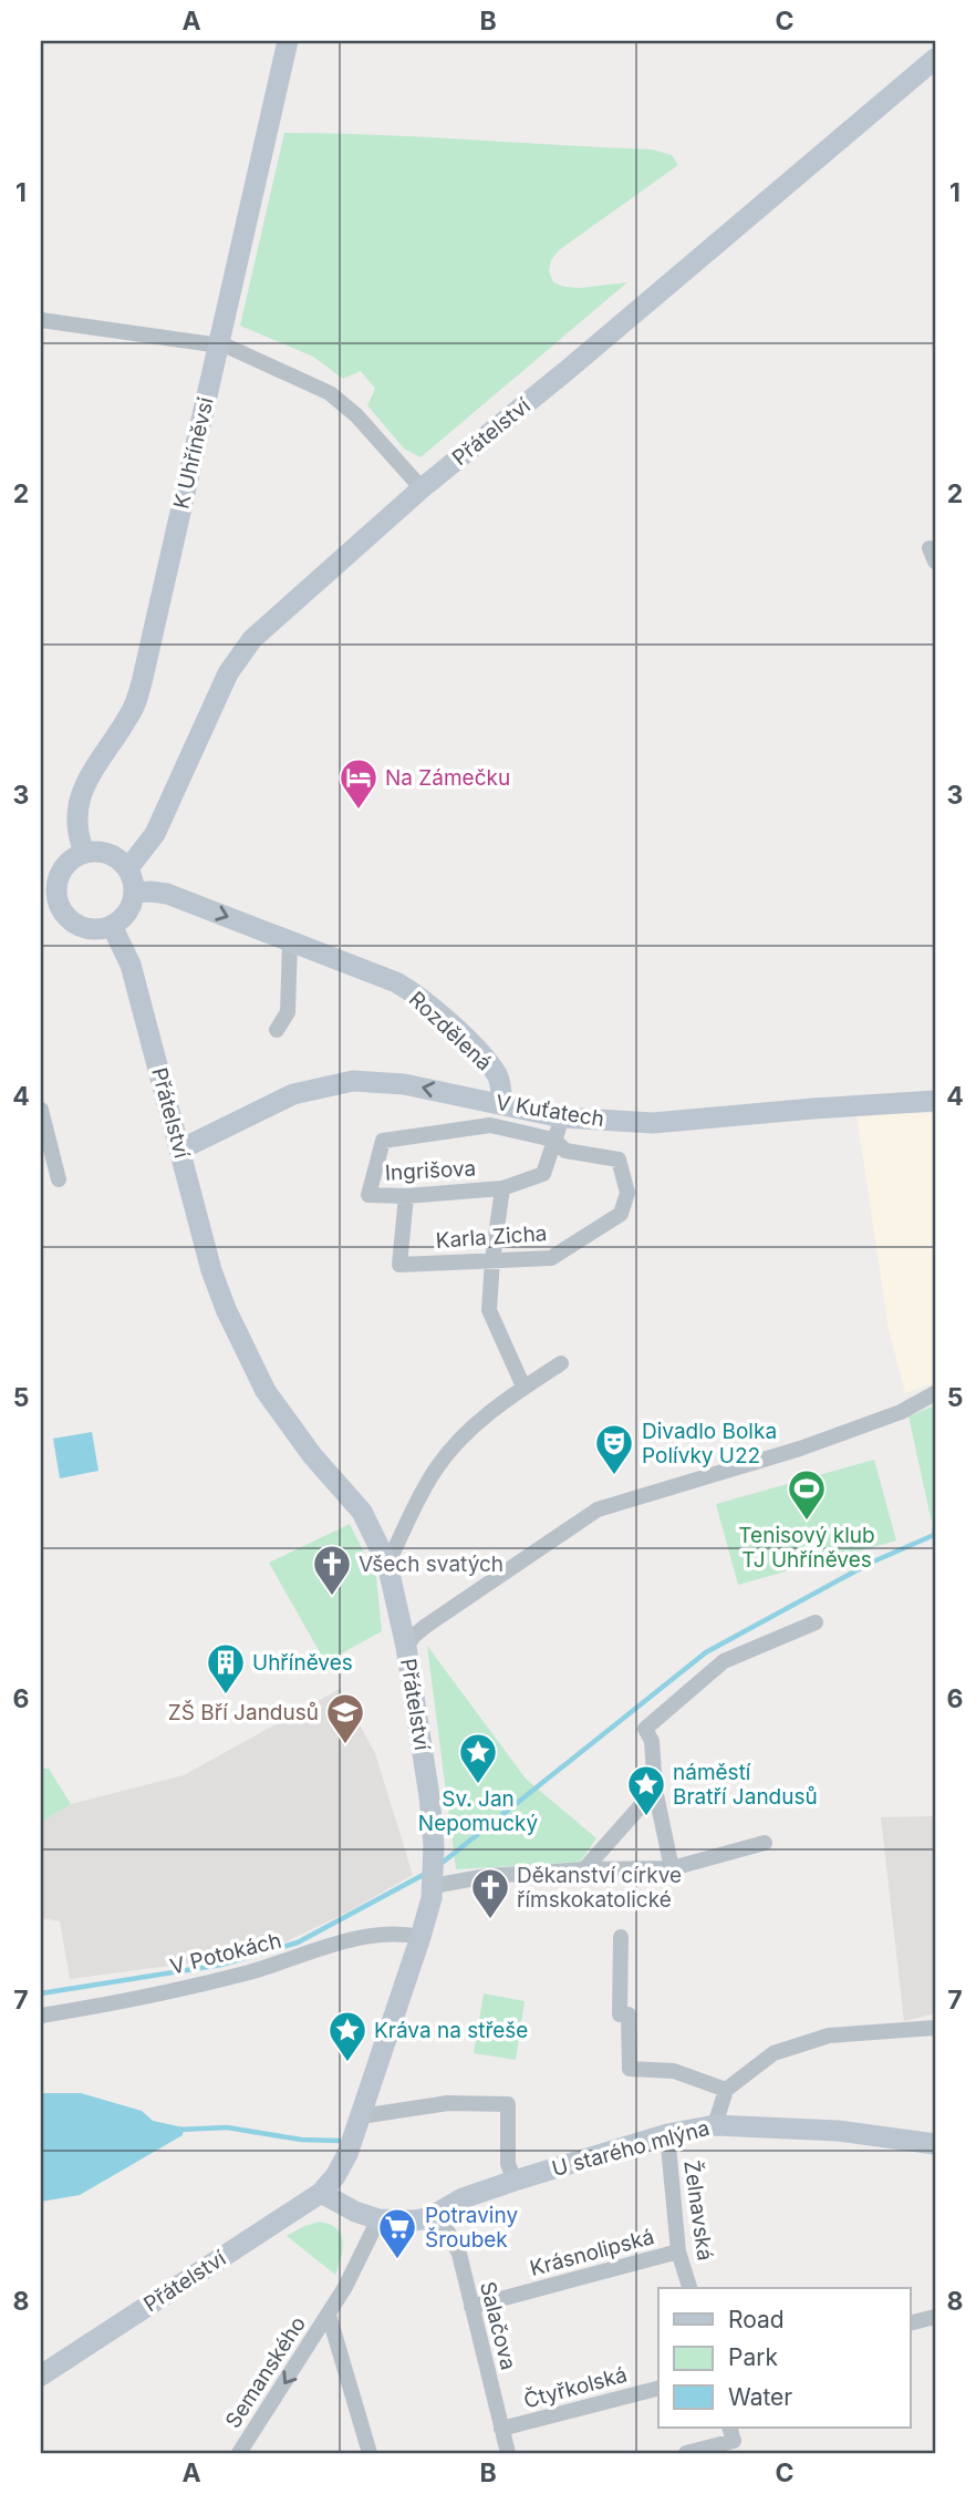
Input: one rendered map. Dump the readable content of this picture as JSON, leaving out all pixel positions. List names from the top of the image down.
{
  "streets": {
    "main road": [
      "Přátelství",
      "K Uhříněvsi",
      "Rozdělená",
      "V Kuťatech",
      "U starého mlýna"
    ],
    "street": [
      "Ingrišova",
      "Karla Zicha",
      "V Potokách",
      "Želnavská",
      "Krásnolipská",
      "Salačova",
      "Semanského",
      "Čtyřkolská"
    ]
  },
  "crossings": [
    ["Přátelství", "K Uhříněvsi"],
    ["Přátelství", "Rozdělená"],
    ["Přátelství", "V Kuťatech"],
    ["Přátelství", "V Potokách"],
    ["K Uhříněvsi", "Rozdělená"],
    ["Rozdělená", "V Kuťatech"],
    ["Ingrišova", "Karla Zicha"],
    ["U starého mlýna", "Želnavská"],
    ["U starého mlýna", "Salačova"],
    ["Želnavská", "Krásnolipská"],
    ["Krásnolipská", "Salačova"],
    ["Salačova", "Čtyřkolská"]
  ],
  "one_way": ["Rozdělená", "V Kuťatech", "Semanského"],
  "places": {
    "hotel": ["Na Zámečku"],
    "theatre": ["Divadlo Bolka Polívky U22"],
    "sports": ["Tenisový klub TJ Uhříněves"],
    "church": ["Všech svatých", "Děkanství církve římskokatolické"],
    "building": ["Uhříněves"],
    "school or university": ["ZŠ Bří Jandusů"],
    "place": ["Sv. Jan Nepomucký", "náměstí Bratří Jandusů", "Kráva na střeše"],
    "supermarket": ["Potraviny Šroubek"]
  },
  "legend": ["Road", "Park", "Water"],
  "grid": {
    "columns": ["A", "B", "C"],
    "rows": [
      "1",
      "2",
      "3",
      "4",
      "5",
      "6",
      "7",
      "8"
    ]
  }
}
